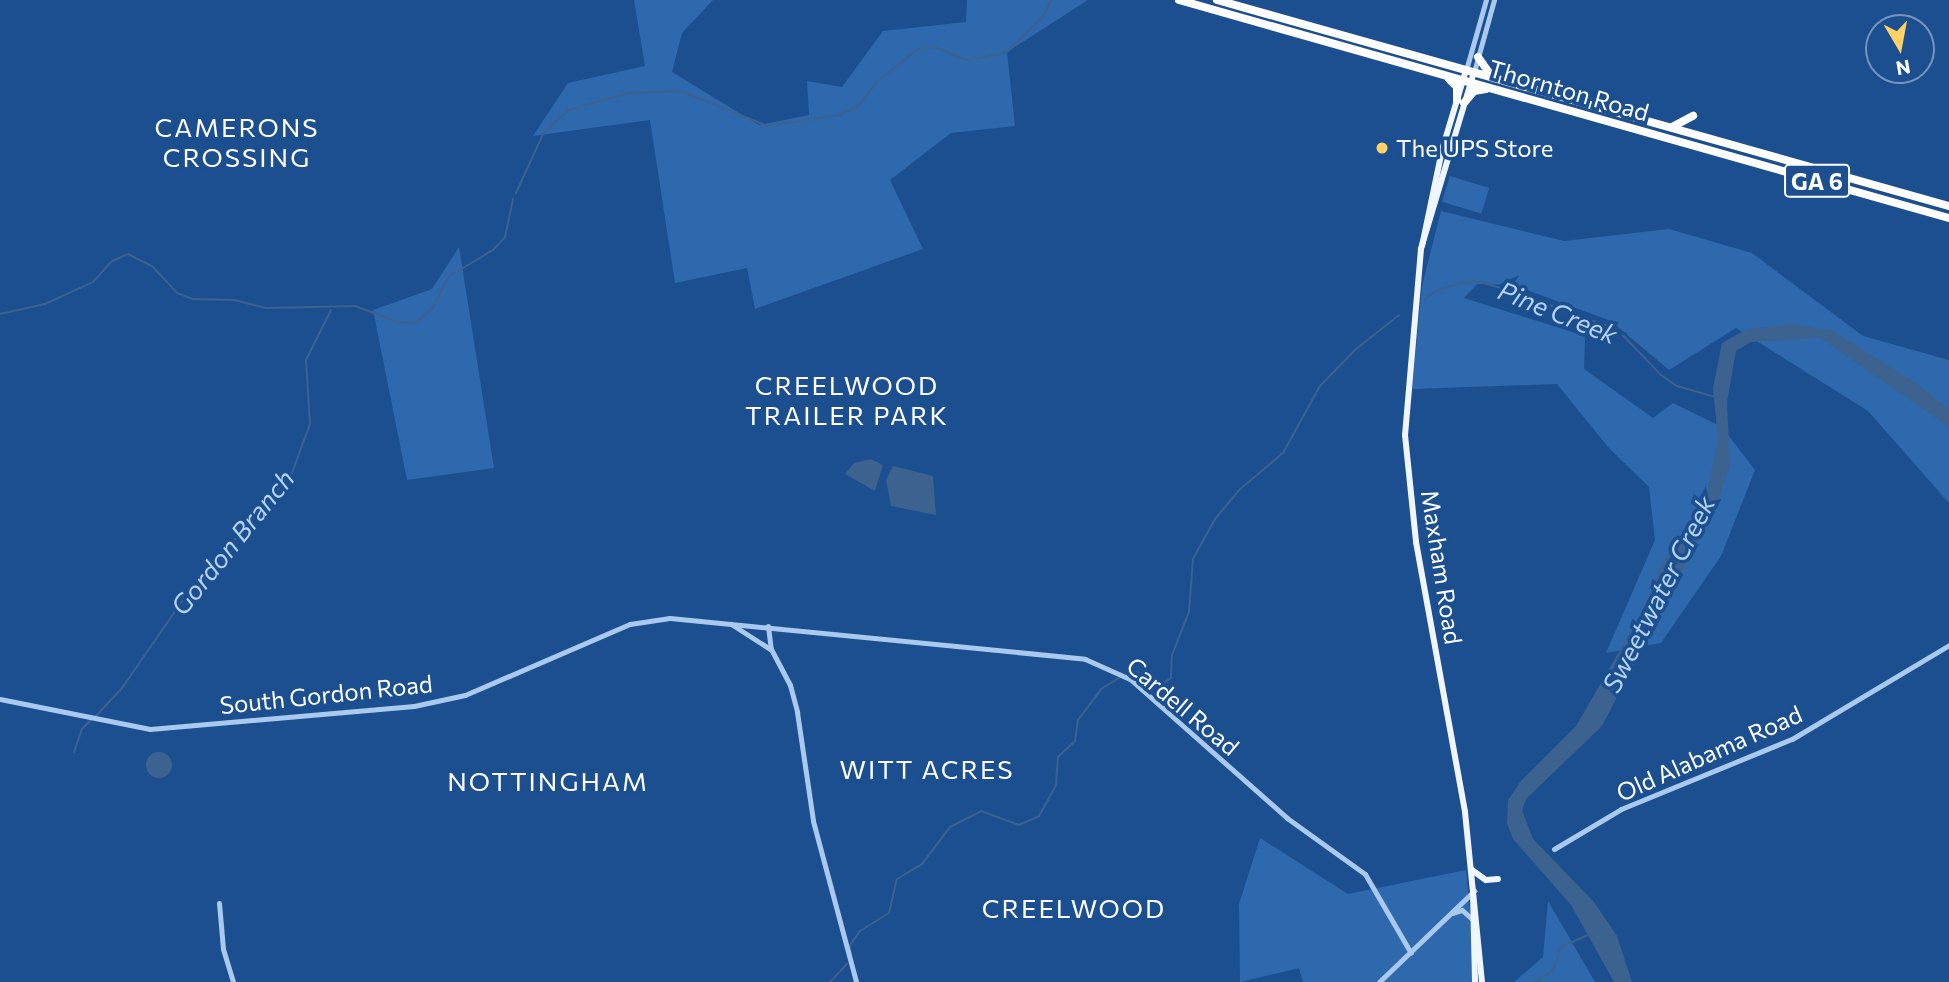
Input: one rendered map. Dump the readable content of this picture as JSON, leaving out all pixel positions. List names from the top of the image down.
{
  "streets": {
    "highway": ["Thornton Road", "GA 6"],
    "main road": ["Maxham Road"],
    "street": ["South Gordon Road", "Cardell Road", "Old Alabama Road"]
  },
  "crossings": [
    ["Thornton Road", "Maxham Road"],
    ["South Gordon Road", "Cardell Road"]
  ],
  "districts": [
    "CAMERONS CROSSING",
    "CREELWOOD TRAILER PARK",
    "WITT ACRES",
    "NOTTINGHAM",
    "CREELWOOD"
  ],
  "water": ["Pine Creek", "Gordon Branch", "Sweetwater Creek"],
  "places": ["The UPS Store"],
  "north": "bottom"
}
